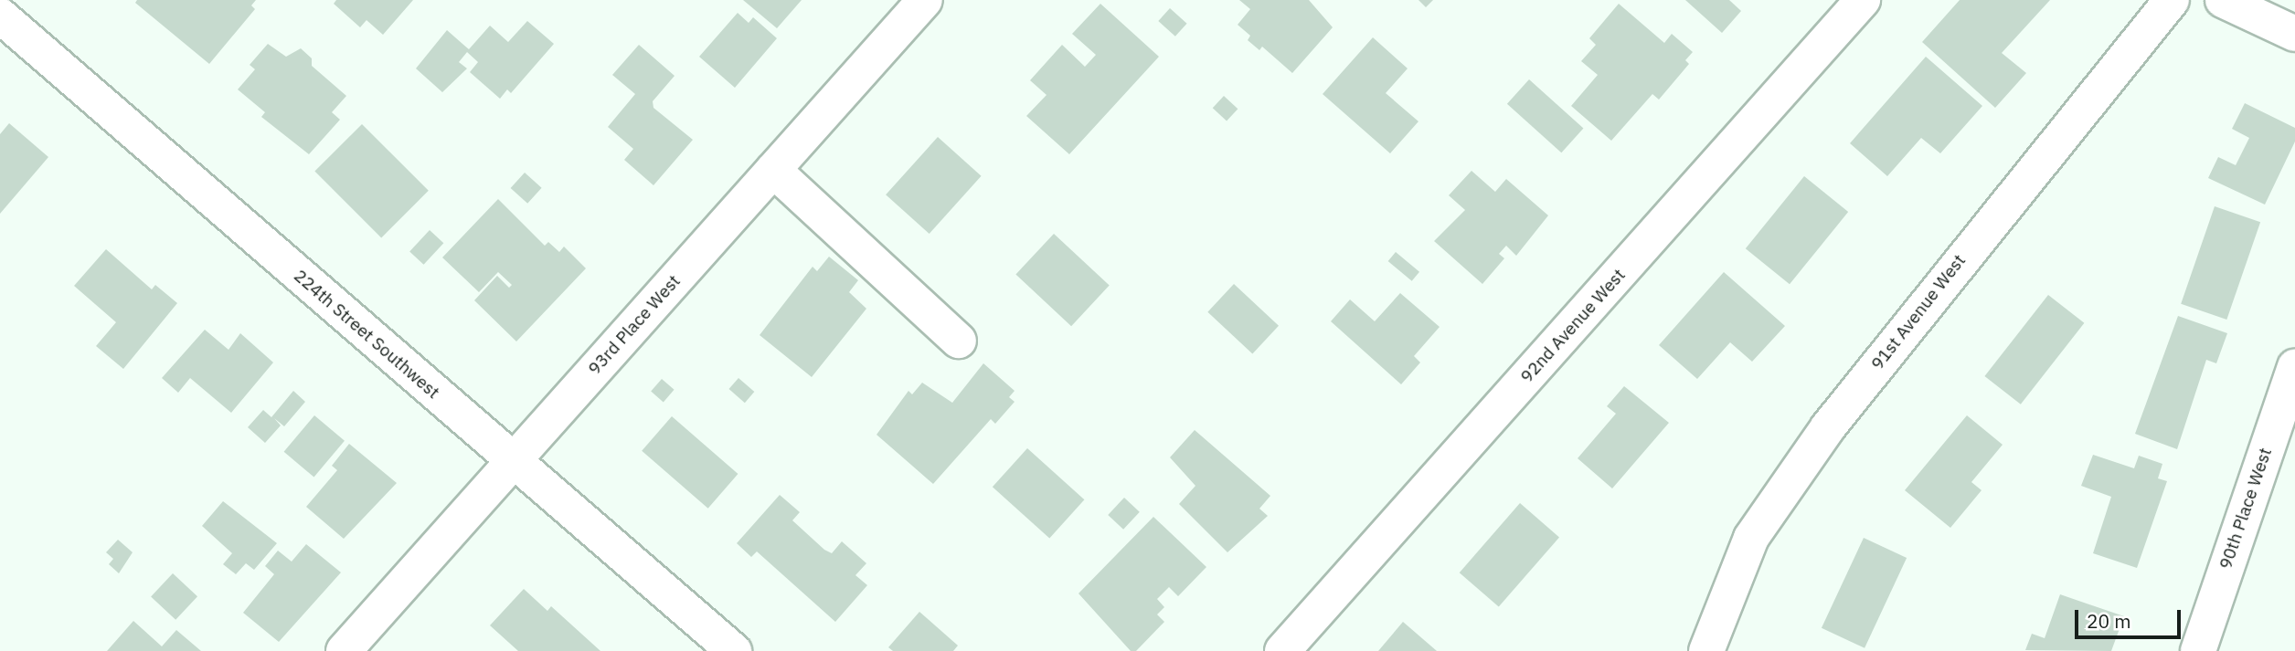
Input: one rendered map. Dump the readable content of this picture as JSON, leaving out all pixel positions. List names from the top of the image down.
{
  "streets": {
    "street": [
      "91st Avenue West",
      "93rd Place West",
      "92nd Avenue West",
      "224th Street Southwest",
      "90th Place West"
    ]
  },
  "crossings": [
    ["93rd Place West", "224th Street Southwest"]
  ],
  "scale_bar": "20 m"
}
